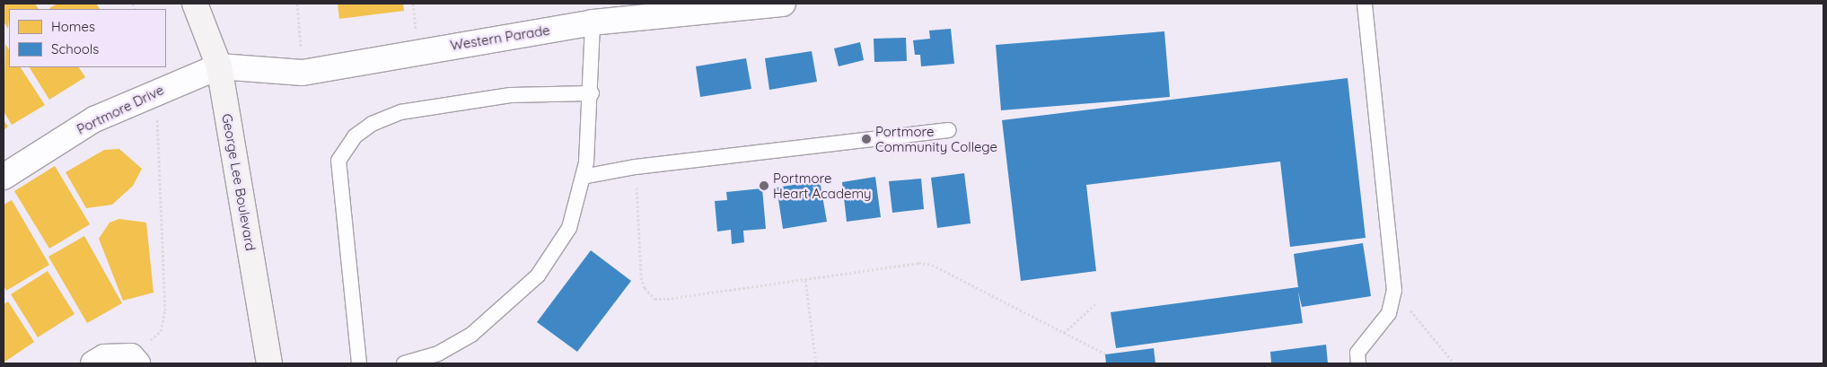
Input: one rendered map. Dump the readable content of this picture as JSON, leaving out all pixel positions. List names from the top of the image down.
{
  "streets": {
    "main road": ["George Lee Boulevard"],
    "street": ["Western Parade", "Portmore Drive"]
  },
  "crossings": [
    ["Western Parade", "Portmore Drive"],
    ["Western Parade", "George Lee Boulevard"],
    ["Portmore Drive", "George Lee Boulevard"]
  ],
  "places": ["Portmore Community College", "Portmore Heart Academy"],
  "legend": ["Homes", "Schools"]
}
